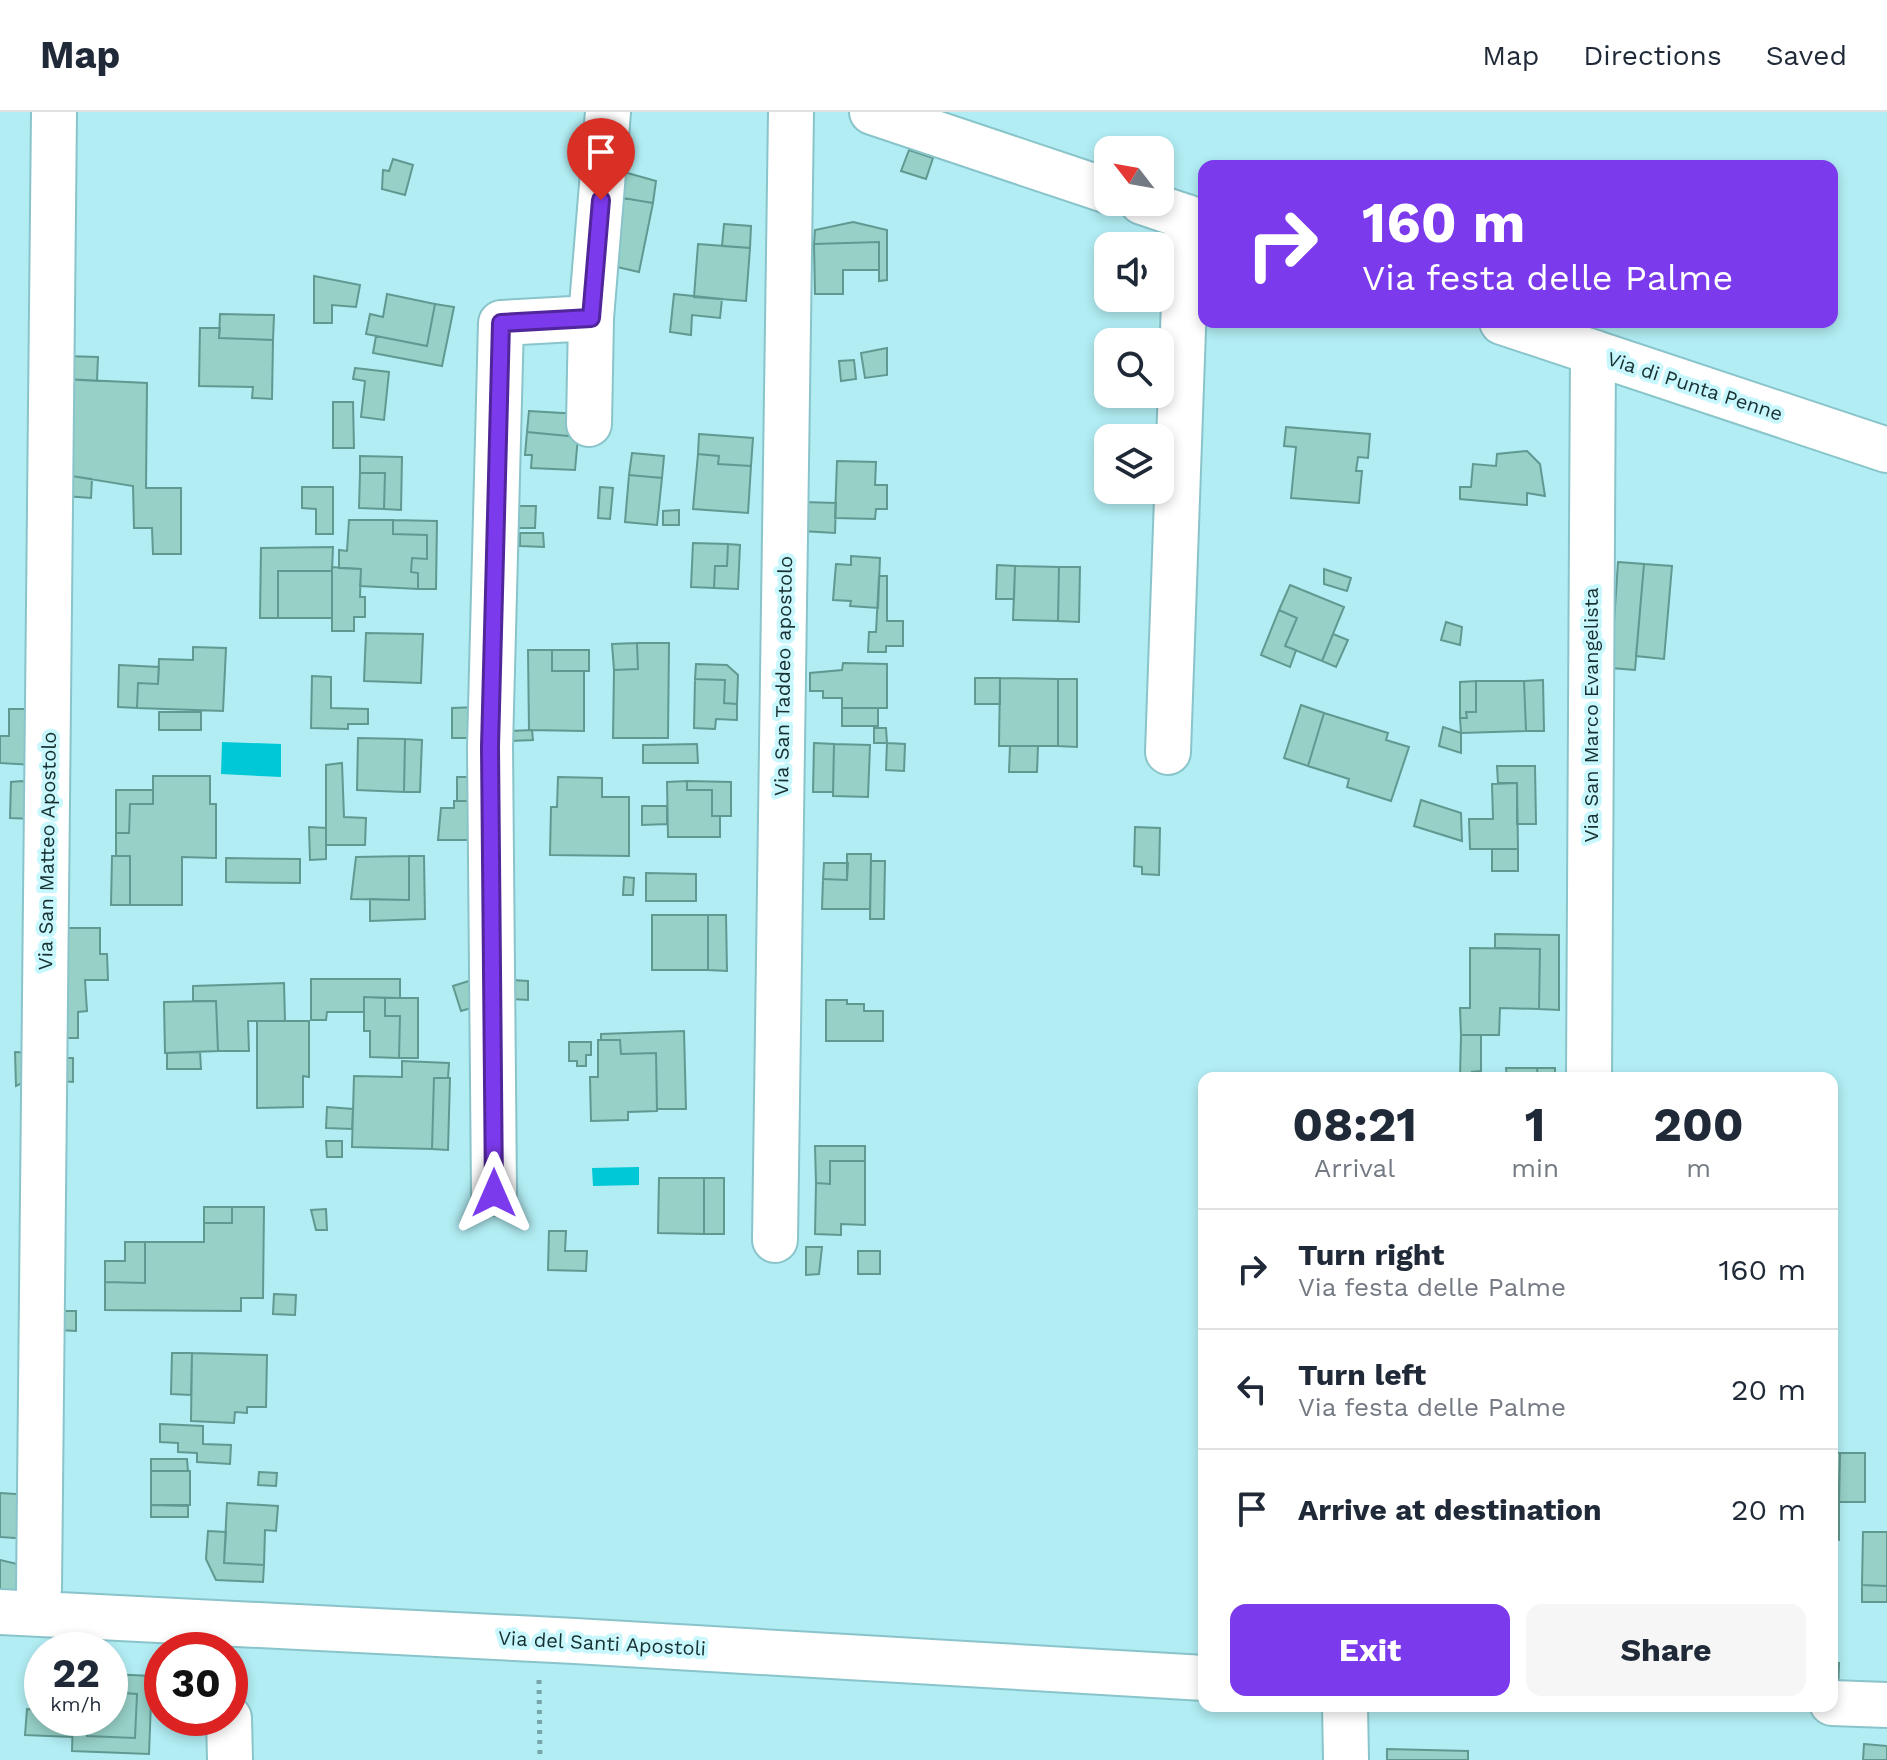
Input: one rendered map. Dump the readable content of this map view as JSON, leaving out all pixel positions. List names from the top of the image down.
{
  "streets": {
    "street": [
      "Via di Punta Penne",
      "Via San Taddeo apostolo",
      "Via San Marco Evangelista",
      "Via San Matteo Apostolo",
      "Via del Santi Apostoli"
    ]
  },
  "crossings": [
    ["Via di Punta Penne", "Via San Marco Evangelista"]
  ],
  "north": "top left",
  "page": {
    "header": "Map",
    "nav": ["Map", "Directions", "Saved"],
    "turn": ["160 m", "Via festa delle Palme"],
    "eta": [
      "08:21",
      "Arrival",
      "1",
      "min",
      "200",
      "m"
    ],
    "list": [
      {
        "name": "Turn right",
        "note": "Via festa delle Palme",
        "value": "160 m"
      },
      {
        "name": "Turn left",
        "note": "Via festa delle Palme",
        "value": "20 m"
      },
      {
        "name": "Arrive at destination",
        "value": "20 m"
      }
    ],
    "buttons": ["Exit", "Share"],
    "speed": "22 km/h",
    "limit": "30"
  }
}
